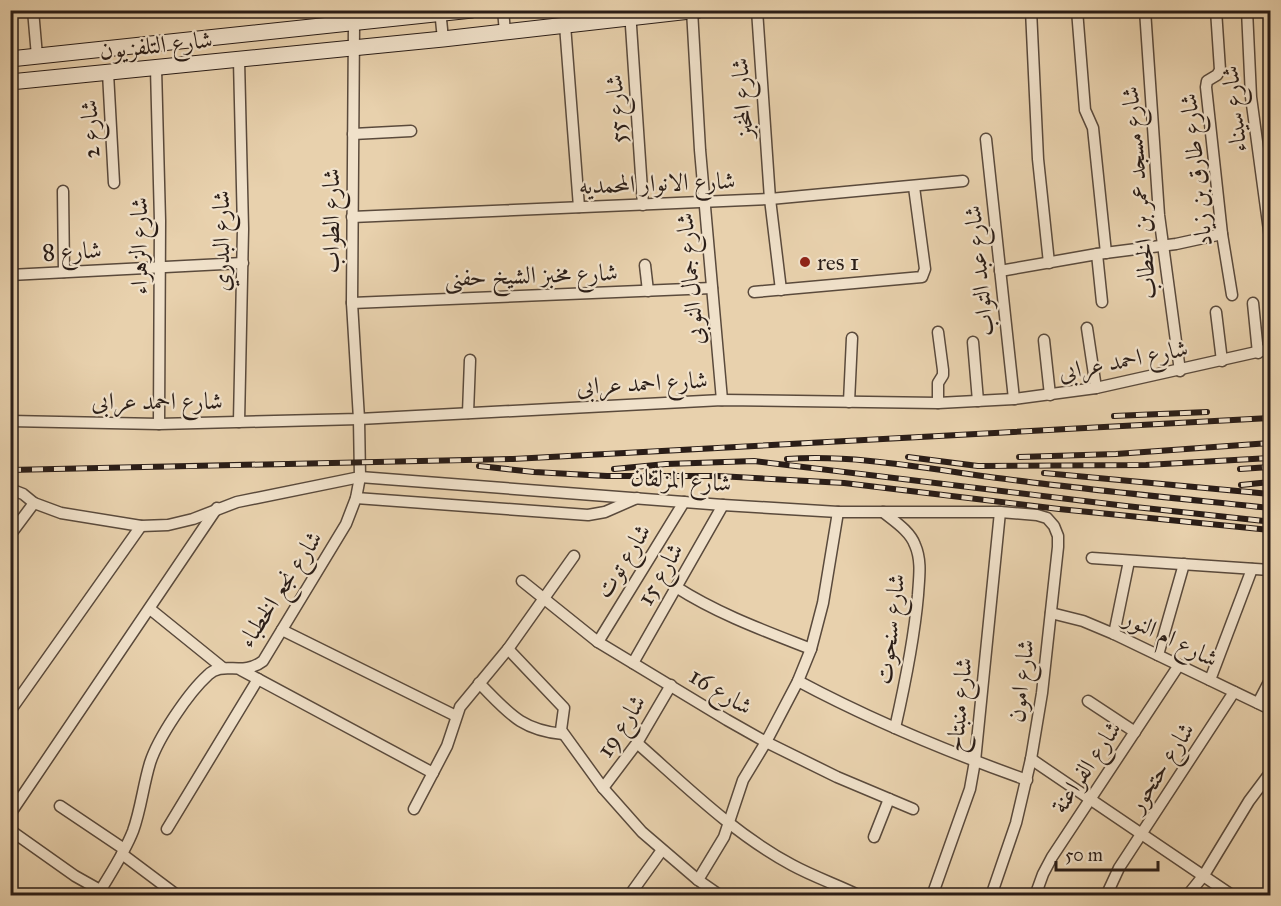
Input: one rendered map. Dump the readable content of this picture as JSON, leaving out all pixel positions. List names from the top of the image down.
{
  "streets": {
    "main road": ["شارع التلفزيون"],
    "street": [
      "شارع المخبز",
      "شارع 55",
      "شارع سيناء",
      "شارع 2",
      "شارع طارق بن زياد",
      "شارع الانوار المحمديه",
      "شارع مسجد عمر بن الخطاب",
      "شارع الطواب",
      "شارع البدري",
      "شارع الزهراء",
      "شارع 8",
      "شارع عبد التواب",
      "شارع مخبز الشيخ حفنى",
      "شارع جمال النوبى",
      "شارع احمد عرابى",
      "شارع المزلقان",
      "شارع توت",
      "شارع 15",
      "شارع نجع الخطباء",
      "شارع سنحوت",
      "شارع ام النور",
      "شارع امون",
      "شارع 16",
      "شارع منبتاح",
      "شارع 19",
      "شارع الفراعنة",
      "شارع حتحور"
    ]
  },
  "crossings": [
    ["شارع التلفزيون", "شارع 55"],
    ["شارع التلفزيون", "شارع 2"],
    ["شارع التلفزيون", "شارع الطواب"],
    ["شارع التلفزيون", "شارع البدري"],
    ["شارع التلفزيون", "شارع الزهراء"],
    ["شارع التلفزيون", "شارع جمال النوبى"],
    ["شارع المخبز", "شارع الانوار المحمديه"],
    ["شارع 55", "شارع الانوار المحمديه"],
    ["شارع الانوار المحمديه", "شارع الطواب"],
    ["شارع الانوار المحمديه", "شارع جمال النوبى"],
    ["شارع مسجد عمر بن الخطاب", "شارع احمد عرابى"],
    ["شارع الطواب", "شارع مخبز الشيخ حفنى"],
    ["شارع الطواب", "شارع احمد عرابى"],
    ["شارع الطواب", "شارع نجع الخطباء"],
    ["شارع البدري", "شارع 8"],
    ["شارع البدري", "شارع احمد عرابى"],
    ["شارع الزهراء", "شارع 8"],
    ["شارع الزهراء", "شارع احمد عرابى"],
    ["شارع عبد التواب", "شارع احمد عرابى"],
    ["شارع مخبز الشيخ حفنى", "شارع جمال النوبى"],
    ["شارع جمال النوبى", "شارع احمد عرابى"],
    ["شارع احمد عرابى", "شارع نجع الخطباء"],
    ["شارع المزلقان", "شارع توت"],
    ["شارع المزلقان", "شارع 15"],
    ["شارع المزلقان", "شارع نجع الخطباء"],
    ["شارع المزلقان", "شارع سنحوت"],
    ["شارع المزلقان", "شارع امون"],
    ["شارع المزلقان", "شارع منبتاح"],
    ["شارع توت", "شارع 16"],
    ["شارع 15", "شارع 16"],
    ["شارع ام النور", "شارع امون"],
    ["شارع ام النور", "شارع الفراعنة"],
    ["شارع ام النور", "شارع حتحور"],
    ["شارع امون", "شارع منبتاح"],
    ["شارع 16", "شارع 19"]
  ],
  "places": ["res 1"],
  "scale_bar": "50 m"
}
